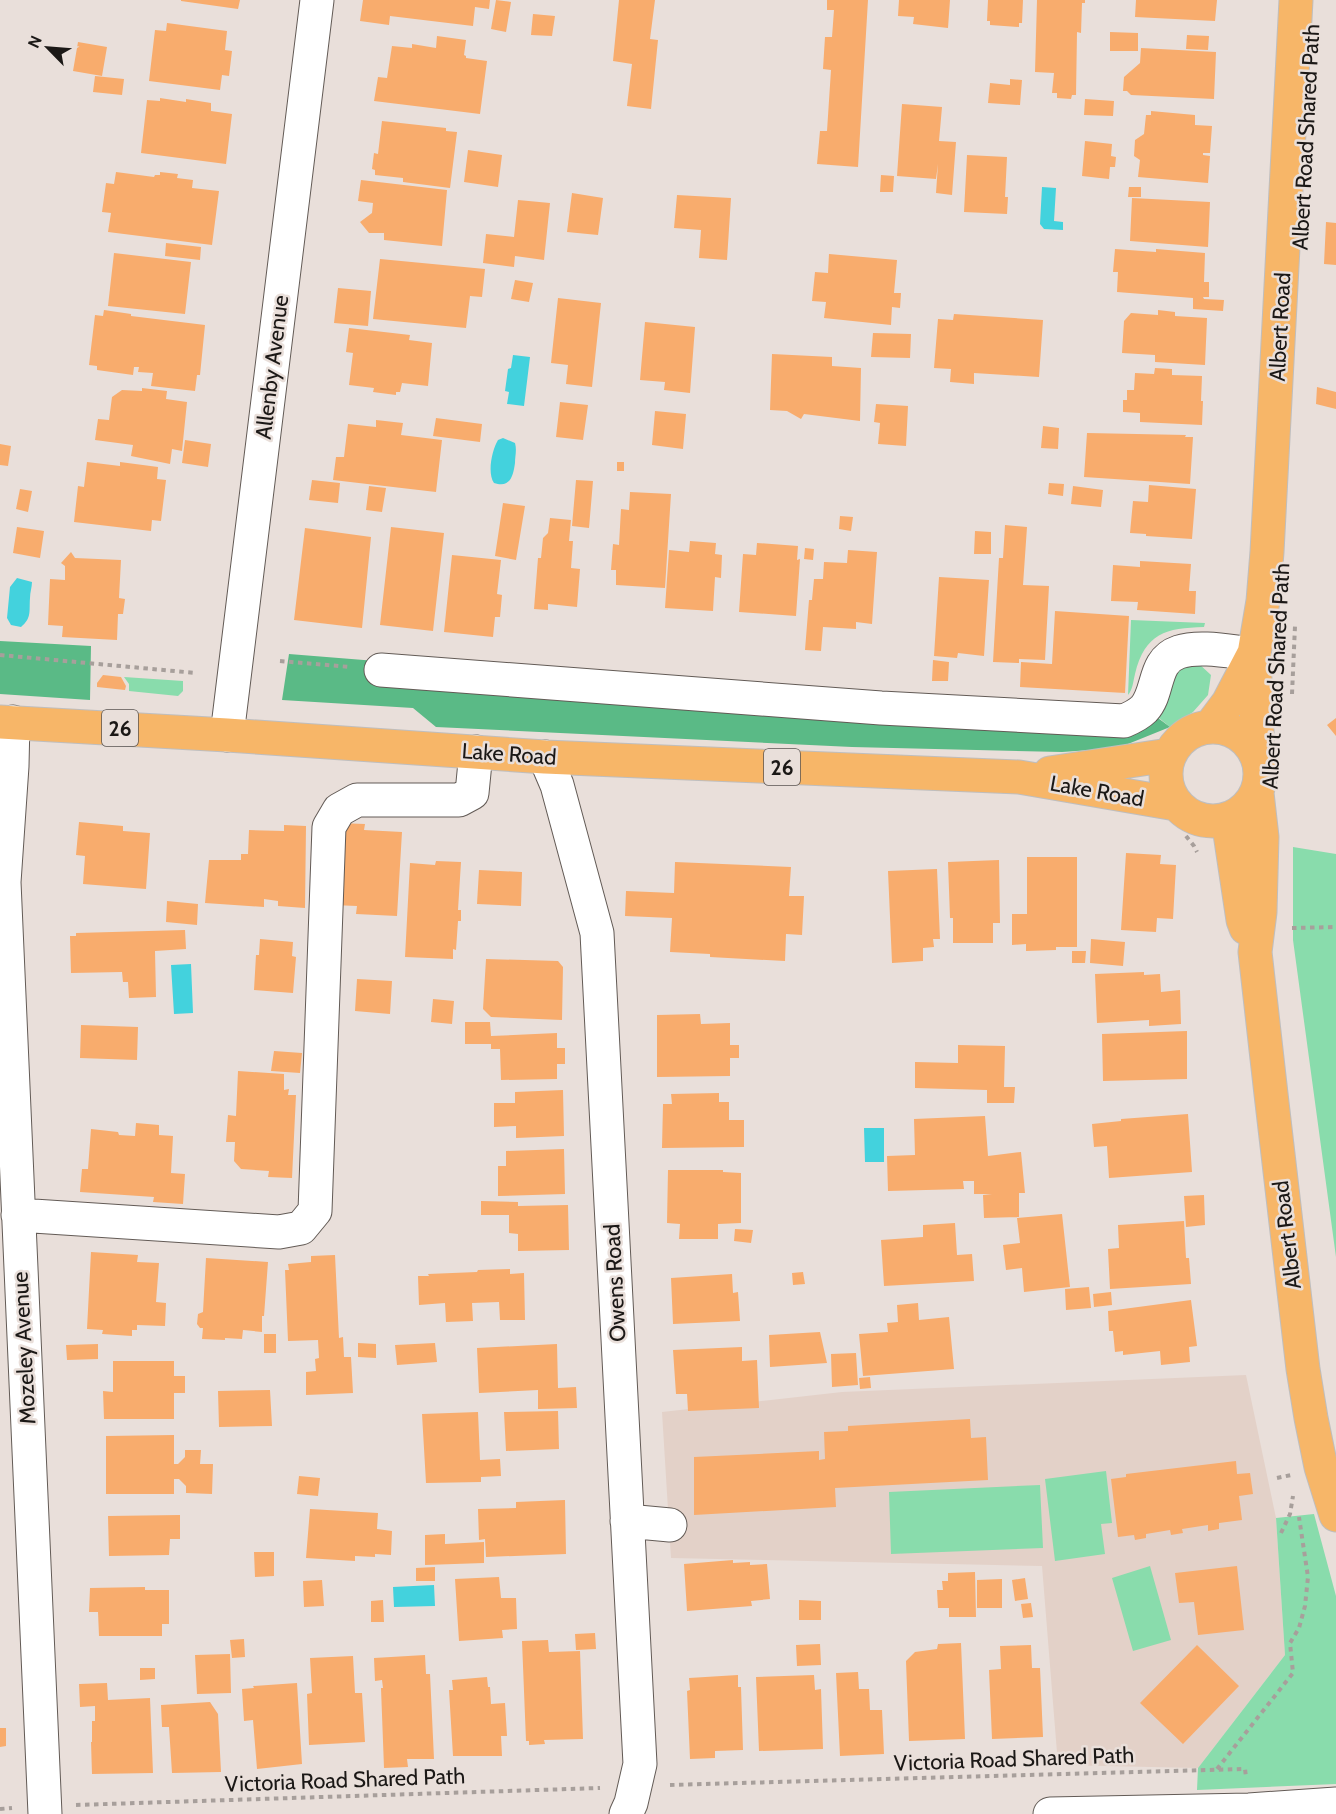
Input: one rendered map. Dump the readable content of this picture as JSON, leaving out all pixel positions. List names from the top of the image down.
{
  "streets": {
    "main road": ["Albert Road", "26", "Lake Road"],
    "street": ["Allenby Avenue", "Owens Road", "Mozeley Avenue"],
    "path": ["Albert Road Shared Path", "Victoria Road Shared Path"]
  },
  "crossings": [
    ["Albert Road", "26"],
    ["Albert Road", "Lake Road"],
    ["Allenby Avenue", "Lake Road"],
    ["26", "Lake Road"],
    ["Lake Road", "Owens Road"],
    ["Lake Road", "Mozeley Avenue"],
    ["Owens Road", "Victoria Road Shared Path"],
    ["Mozeley Avenue", "Victoria Road Shared Path"]
  ],
  "north": "top left"
}
